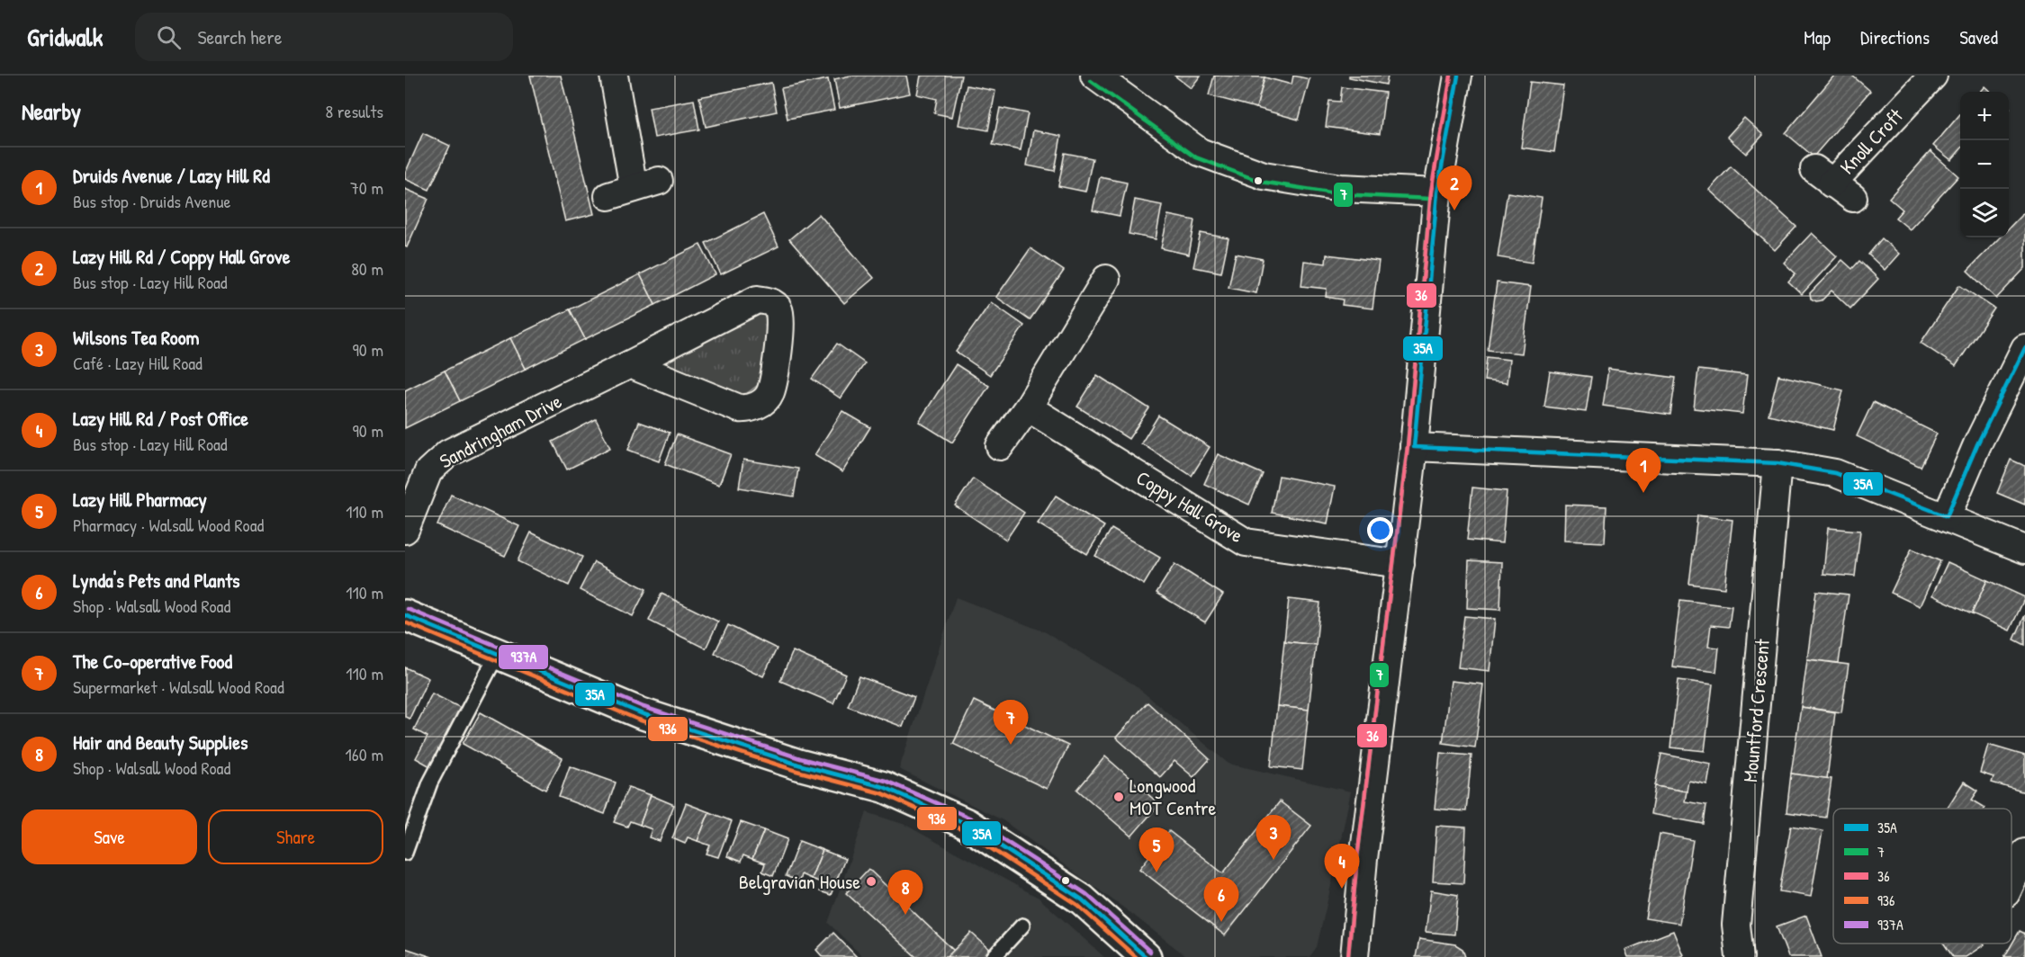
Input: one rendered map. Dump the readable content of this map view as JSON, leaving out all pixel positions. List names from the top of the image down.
{
  "streets": {
    "street": [
      "Knoll Croft",
      "Sandringham Drive",
      "Coppy Hall Grove",
      "Mountford Crescent"
    ]
  },
  "places": ["Longwood MOT Centre", "Belgravian House"],
  "lines": [
    "transit line 35A",
    "transit line 36",
    "transit line 7",
    "transit line 937A",
    "transit line 936"
  ],
  "legend": [
    "35A",
    "7",
    "36",
    "936",
    "937A"
  ],
  "page": {
    "header": "Gridwalk",
    "search": "Search here",
    "nav": ["Map", "Directions", "Saved"],
    "heading": ["Nearby", "8 results"],
    "map_buttons": ["+", "−"],
    "list": [
      {
        "mark": "1",
        "name": "Druids Avenue / Lazy Hill Rd",
        "note": "Bus stop · Druids Avenue",
        "value": "70 m"
      },
      {
        "mark": "2",
        "name": "Lazy Hill Rd / Coppy Hall Grove",
        "note": "Bus stop · Lazy Hill Road",
        "value": "80 m"
      },
      {
        "mark": "3",
        "name": "Wilsons Tea Room",
        "note": "Café · Lazy Hill Road",
        "value": "90 m"
      },
      {
        "mark": "4",
        "name": "Lazy Hill Rd / Post Office",
        "note": "Bus stop · Lazy Hill Road",
        "value": "90 m"
      },
      {
        "mark": "5",
        "name": "Lazy Hill Pharmacy",
        "note": "Pharmacy · Walsall Wood Road",
        "value": "110 m"
      },
      {
        "mark": "6",
        "name": "Lynda's Pets and Plants",
        "note": "Shop · Walsall Wood Road",
        "value": "110 m"
      },
      {
        "mark": "7",
        "name": "The Co-operative Food",
        "note": "Supermarket · Walsall Wood Road",
        "value": "110 m"
      },
      {
        "mark": "8",
        "name": "Hair and Beauty Supplies",
        "note": "Shop · Walsall Wood Road",
        "value": "160 m"
      }
    ],
    "pins": [
      "2",
      "1",
      "7",
      "3",
      "5",
      "4",
      "8",
      "6"
    ],
    "buttons": ["Save", "Share"]
  }
}
